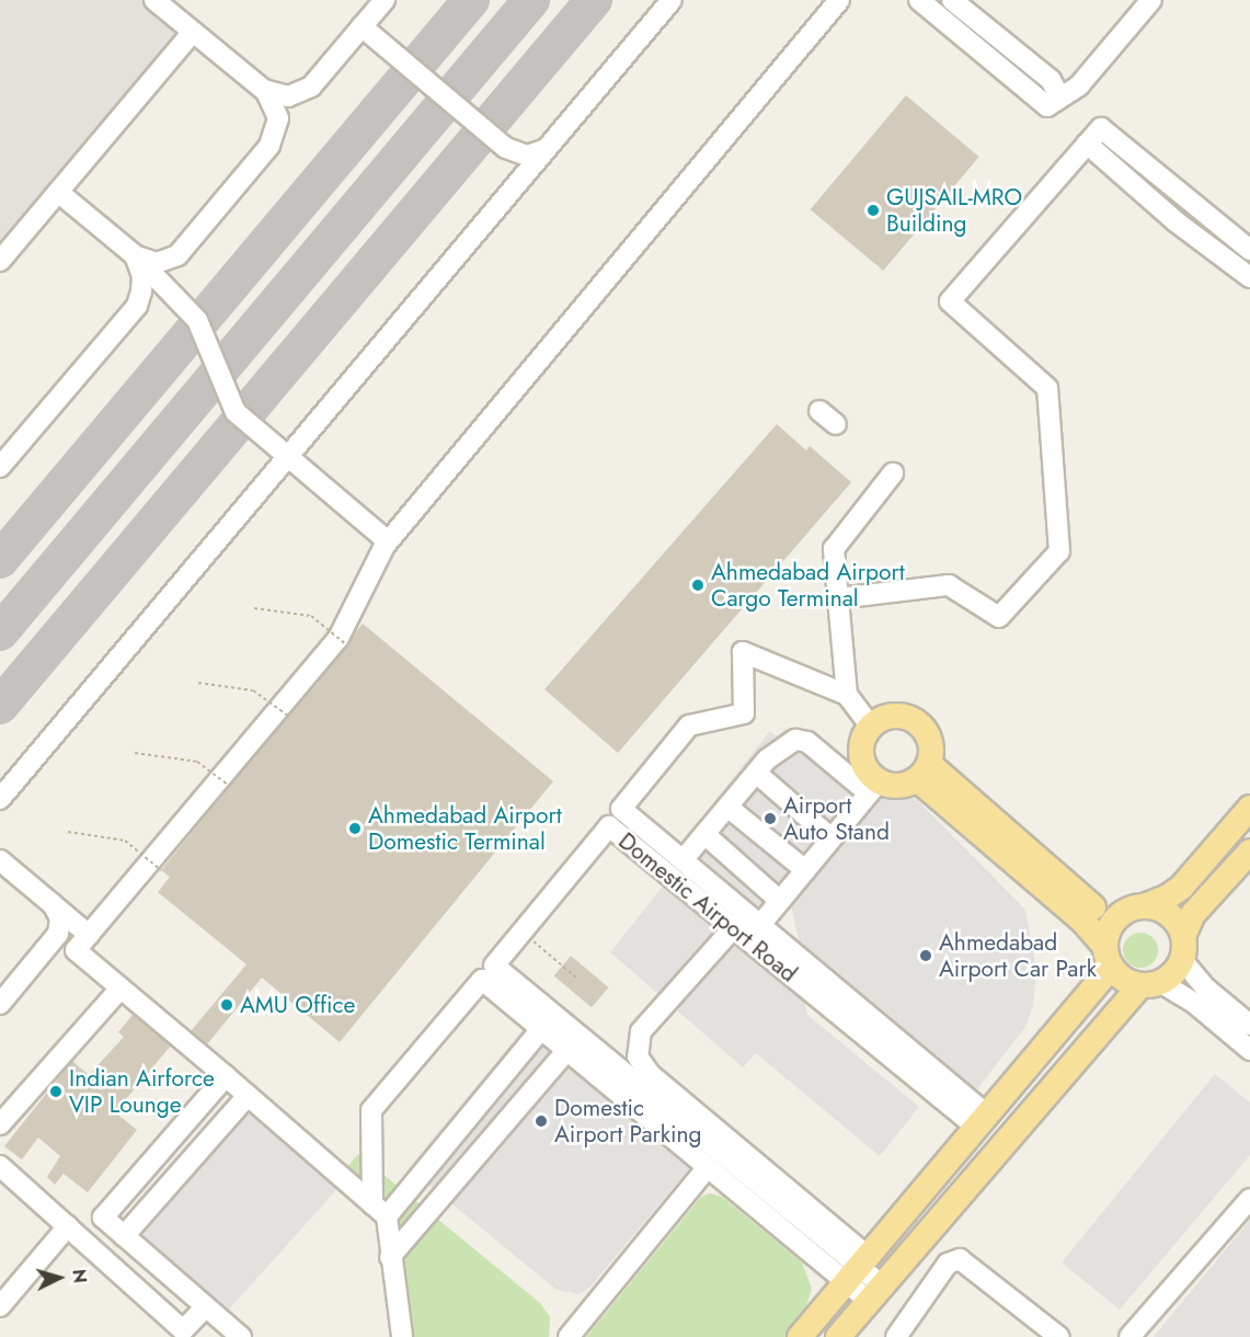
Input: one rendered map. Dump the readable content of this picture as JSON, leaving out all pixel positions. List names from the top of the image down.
{
  "streets": {
    "street": ["Domestic Airport Road"]
  },
  "places": [
    "GUJSAIL-MRO Building",
    "Ahmedabad Airport Cargo Terminal",
    "Airport Auto Stand",
    "Ahmedabad Airport Domestic Terminal",
    "Ahmedabad Airport Car Park",
    "AMU Office",
    "Indian Airforce VIP Lounge",
    "Domestic Airport Parking"
  ],
  "north": "right"
}
